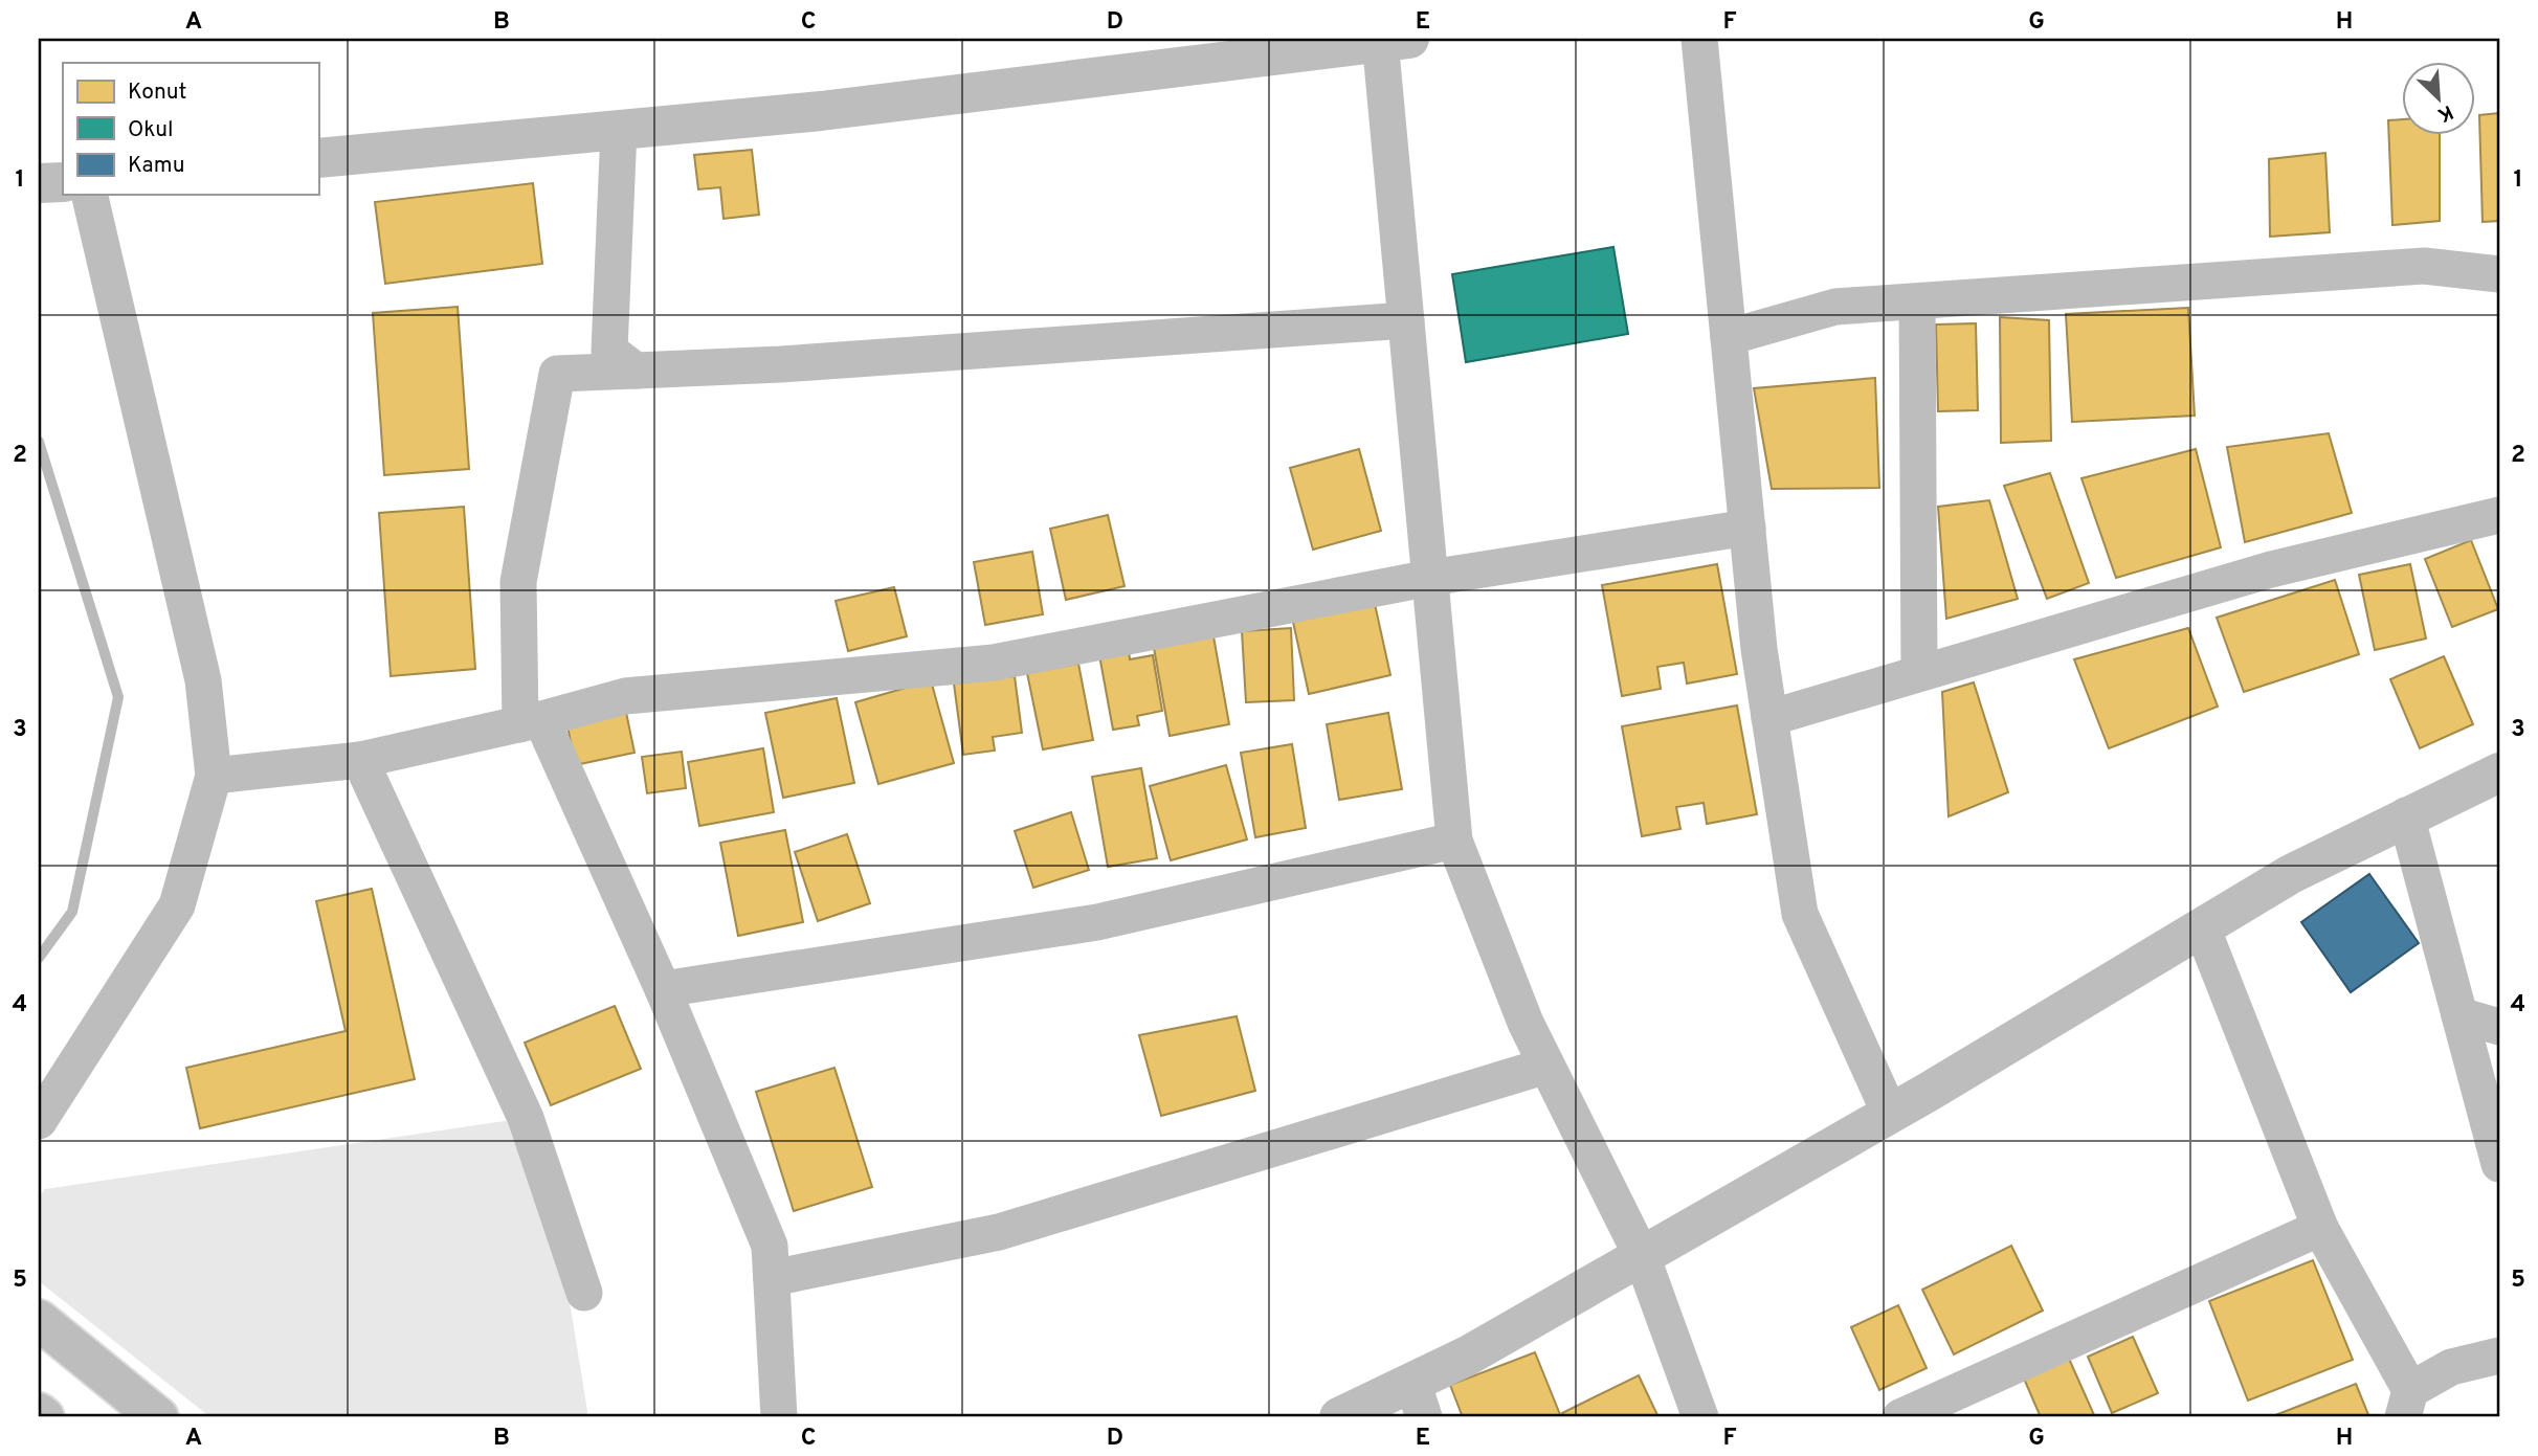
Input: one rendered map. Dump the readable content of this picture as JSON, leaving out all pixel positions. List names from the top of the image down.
{
  "legend": ["Konut", "Okul", "Kamu"],
  "north": "bottom right",
  "grid": {
    "columns": [
      "A",
      "B",
      "C",
      "D",
      "E",
      "F",
      "G",
      "H"
    ],
    "rows": [
      "1",
      "2",
      "3",
      "4",
      "5"
    ]
  }
}
